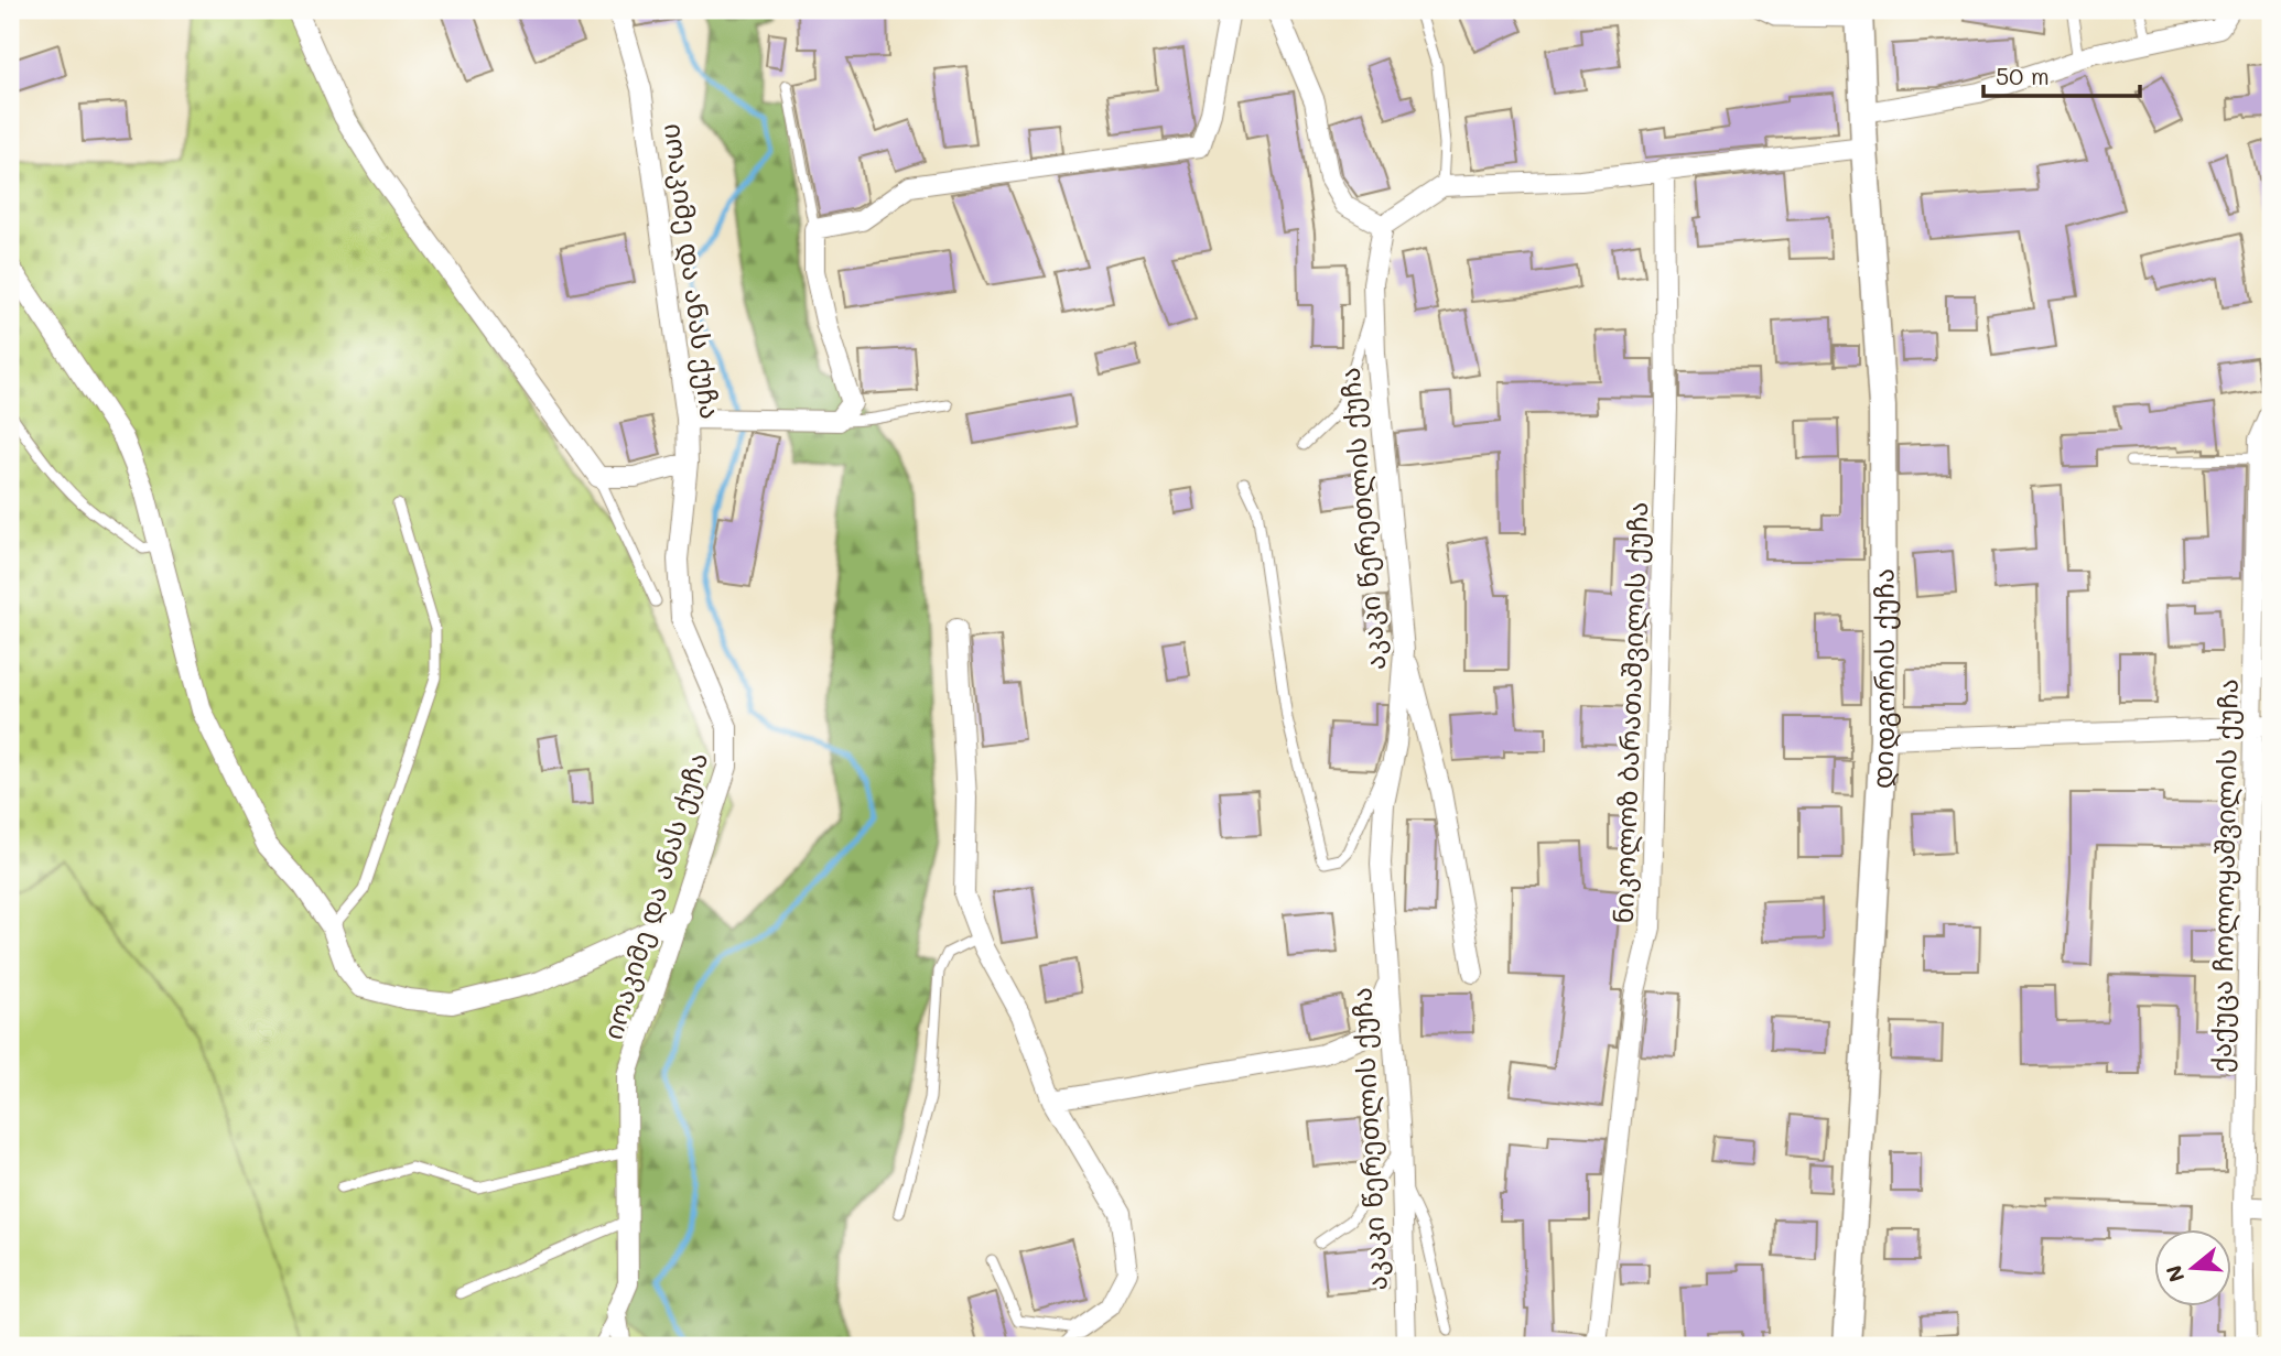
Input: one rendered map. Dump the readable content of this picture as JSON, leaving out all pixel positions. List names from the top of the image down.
{
  "streets": {
    "street": [
      "იოაკიმე და ანას ქუჩა",
      "აკაკი წერეთლის ქუჩა",
      "დიდგორის ქუჩა",
      "ნიკოლოზ ბარათაშვილის ქუჩა",
      "ქაქუცა ჩოლოყაშვილის ქუჩა"
    ]
  },
  "scale_bar": "50 m",
  "north": "left"
}
